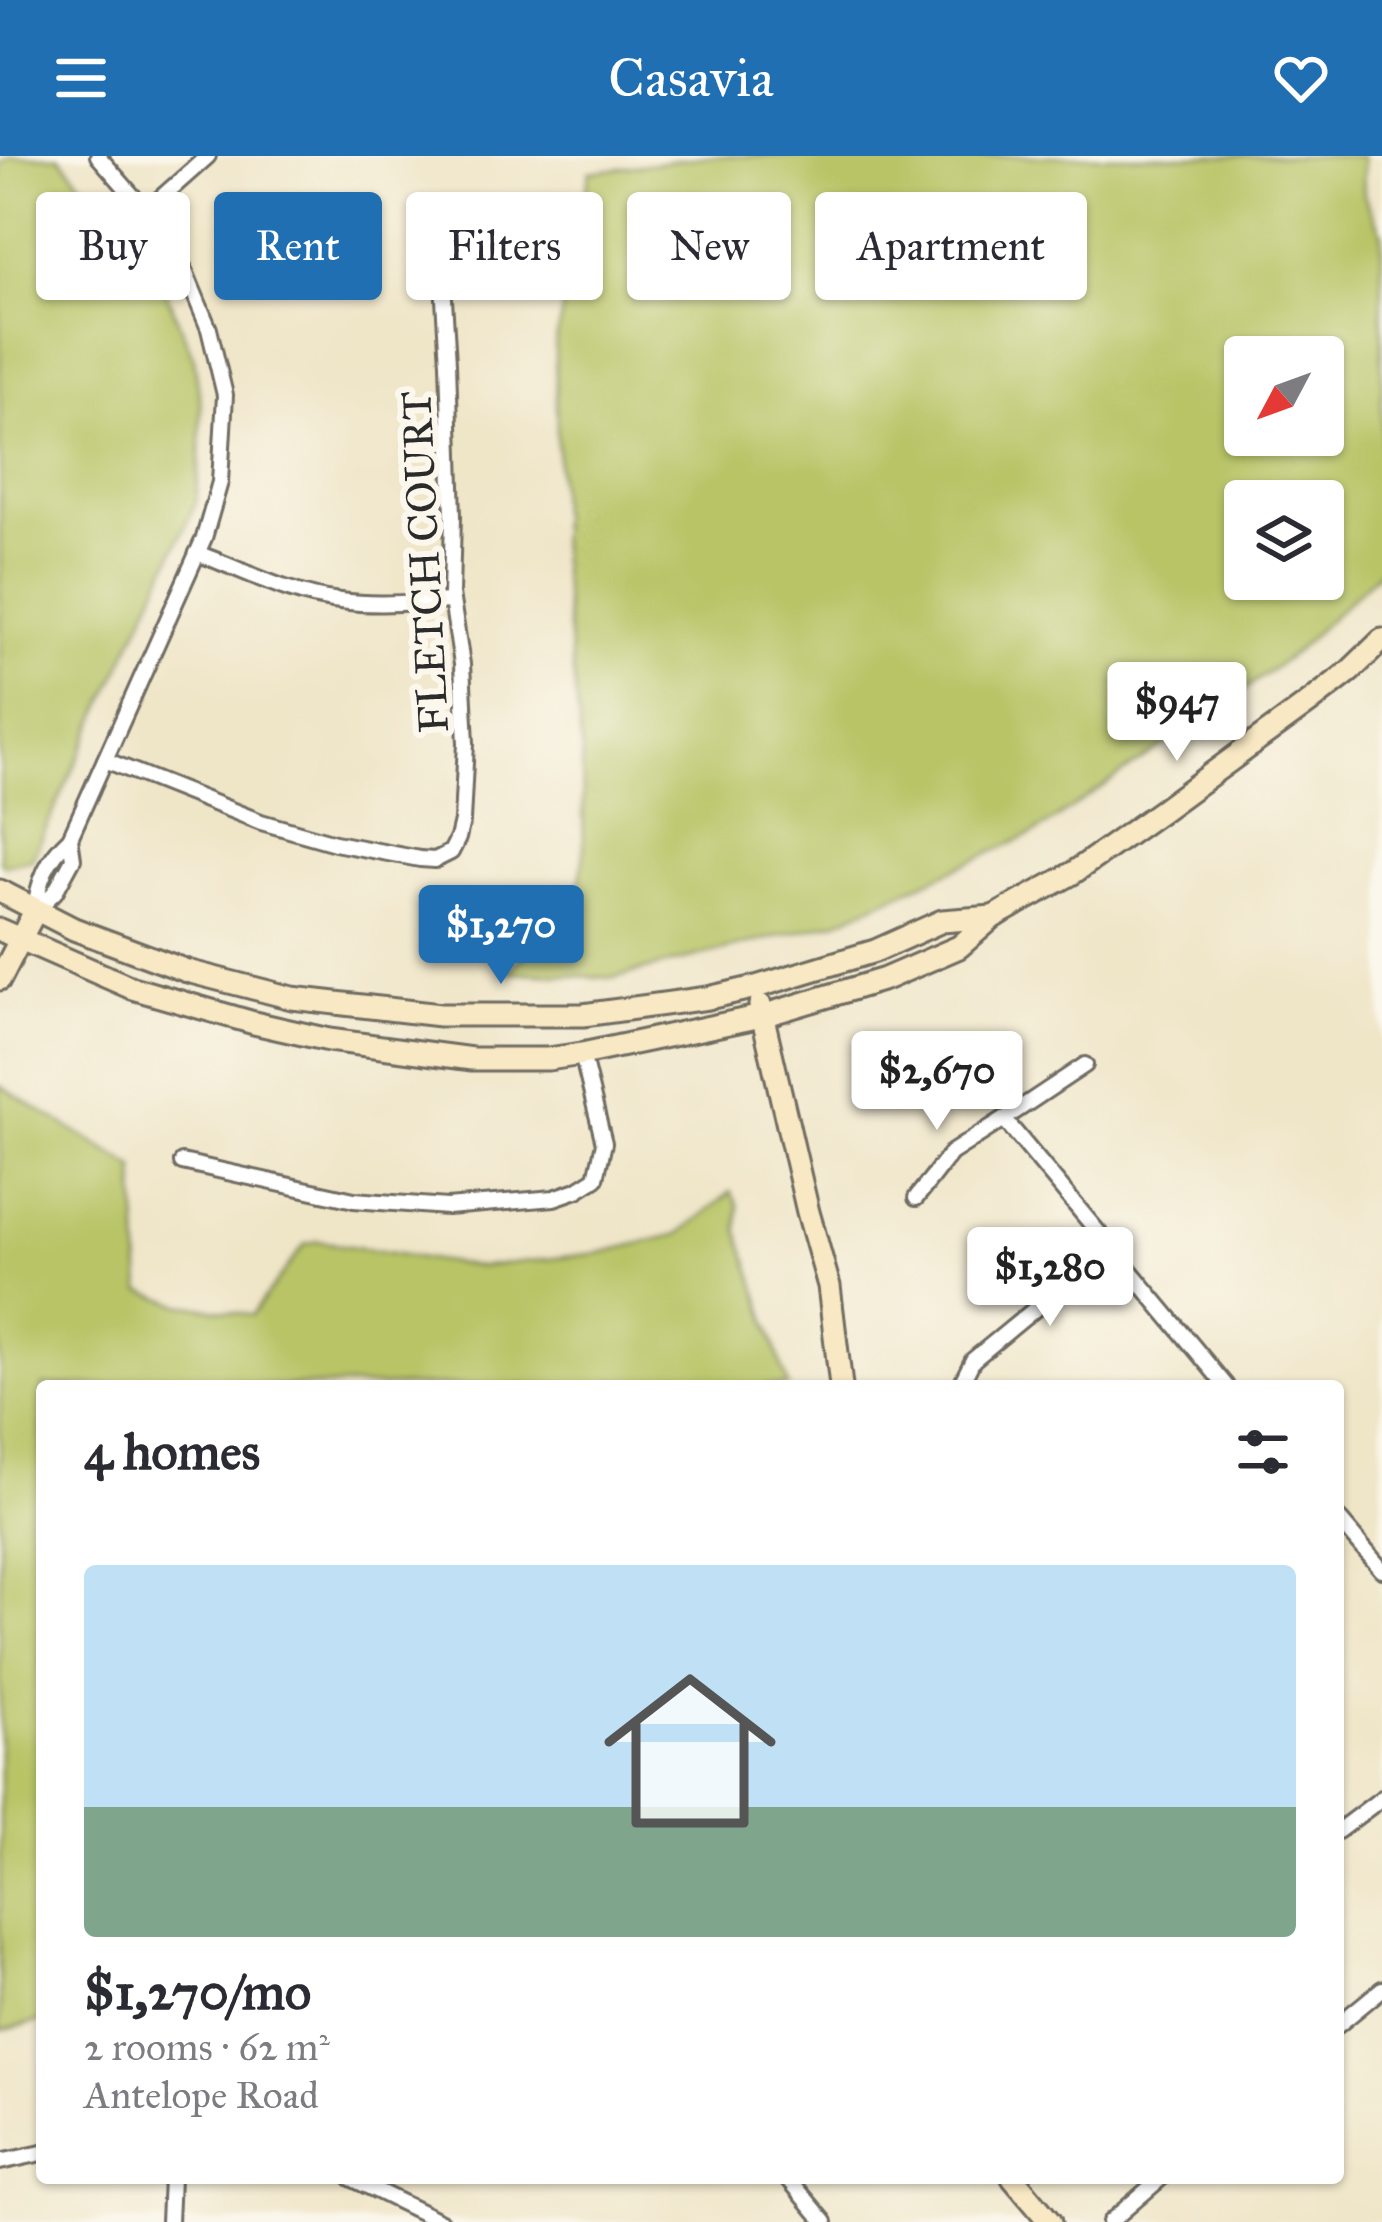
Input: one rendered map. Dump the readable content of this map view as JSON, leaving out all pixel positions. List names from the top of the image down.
{
  "streets": {
    "street": ["FLETCH COURT"]
  },
  "north": "bottom left",
  "page": {
    "header": "Casavia",
    "chip": [
      "Buy",
      "Rent",
      "Filters",
      "New",
      "Apartment"
    ],
    "price": [
      "$947",
      "$1,270",
      "$2,670",
      "$1,280"
    ],
    "heading": "4 homes",
    "list": [
      {
        "name": "$1,270/mo",
        "note": "2 rooms · 62 m² · Antelope Road"
      }
    ]
  }
}
